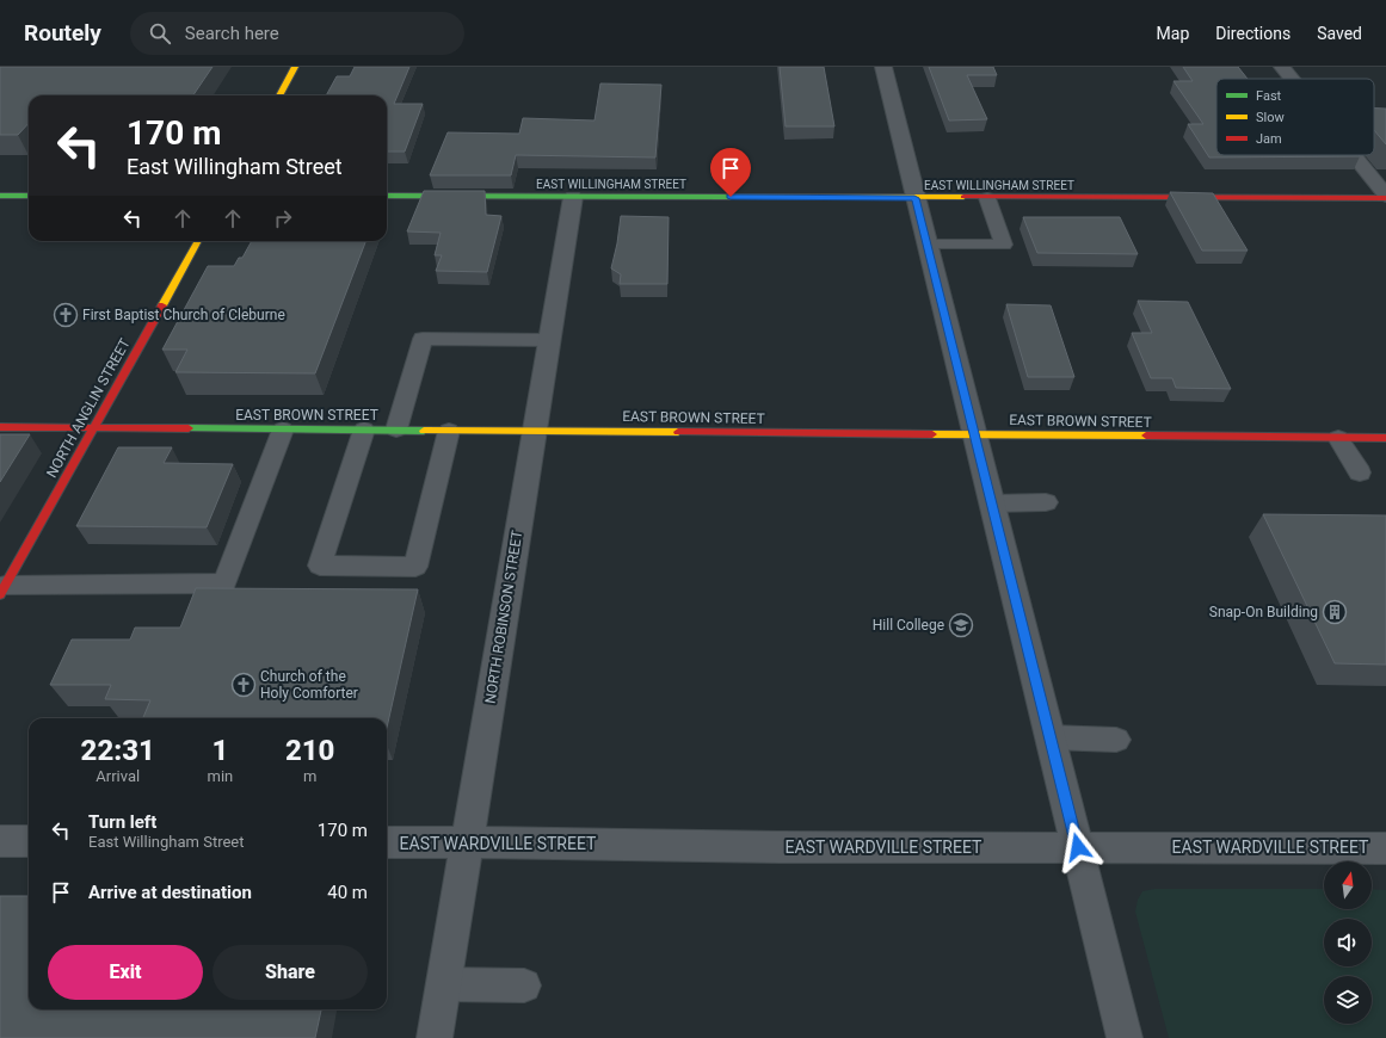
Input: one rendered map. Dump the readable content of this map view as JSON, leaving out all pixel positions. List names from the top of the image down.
{
  "streets": {
    "street": [
      "EAST WILLINGHAM STREET",
      "NORTH ANGLIN STREET",
      "EAST BROWN STREET",
      "NORTH ROBINSON STREET",
      "EAST WARDVILLE STREET"
    ]
  },
  "crossings": [
    ["EAST WILLINGHAM STREET", "NORTH ROBINSON STREET"],
    ["NORTH ANGLIN STREET", "EAST BROWN STREET"],
    ["EAST BROWN STREET", "NORTH ROBINSON STREET"],
    ["NORTH ROBINSON STREET", "EAST WARDVILLE STREET"]
  ],
  "places": {
    "church": ["First Baptist Church of Cleburne", "Church of the Holy Comforter"],
    "building": ["Snap-On Building"],
    "school or university": ["Hill College"]
  },
  "legend": ["Fast", "Slow", "Jam"],
  "north": "top",
  "page": {
    "header": "Routely",
    "search": "Search here",
    "nav": ["Map", "Directions", "Saved"],
    "turn": ["170 m", "East Willingham Street"],
    "eta": [
      "22:31",
      "Arrival",
      "1",
      "min",
      "210",
      "m"
    ],
    "list": [
      {
        "name": "Turn left",
        "note": "East Willingham Street",
        "value": "170 m"
      },
      {
        "name": "Arrive at destination",
        "value": "40 m"
      }
    ],
    "buttons": ["Exit", "Share"]
  }
}
